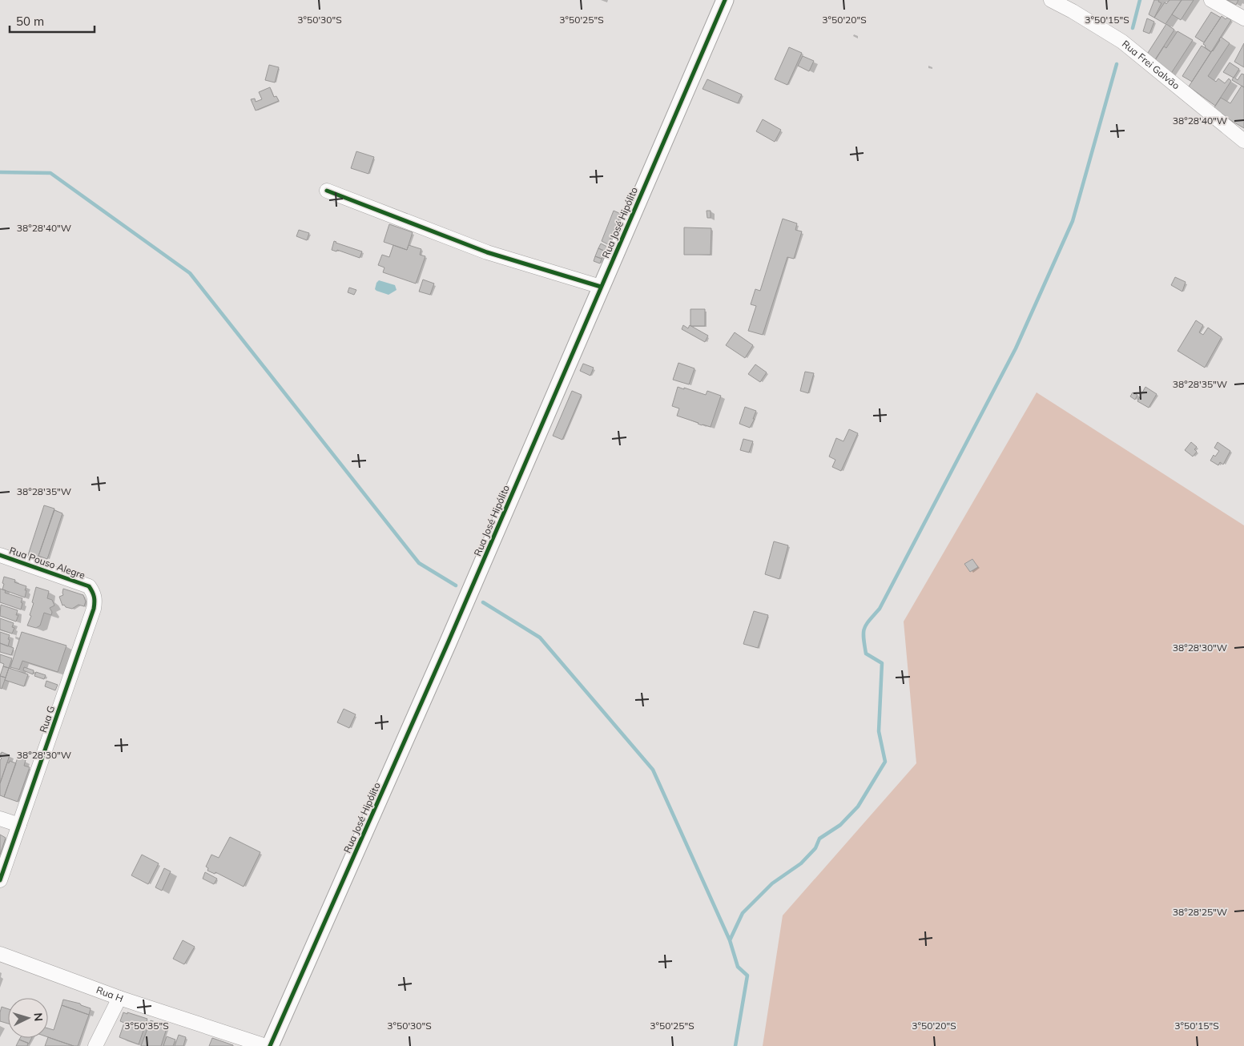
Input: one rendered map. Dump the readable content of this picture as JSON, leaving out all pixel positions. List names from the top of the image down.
{
  "streets": {
    "street": [
      "Rua Frei Galvão",
      "Rua José Hipólito",
      "Rua Pouso Alegre",
      "Rua G",
      "Rua H"
    ]
  },
  "crossings": [
    ["Rua Pouso Alegre", "Rua G"]
  ],
  "scale_bar": "50 m",
  "north": "right",
  "coordinates": [
    "3°50'30\"S",
    "3°50'25\"S",
    "3°50'20\"S",
    "3°50'15\"S",
    "38°28'40\"W",
    "38°28'35\"W",
    "38°28'30\"W",
    "38°28'25\"W",
    "3°50'35\"S"
  ]
}
